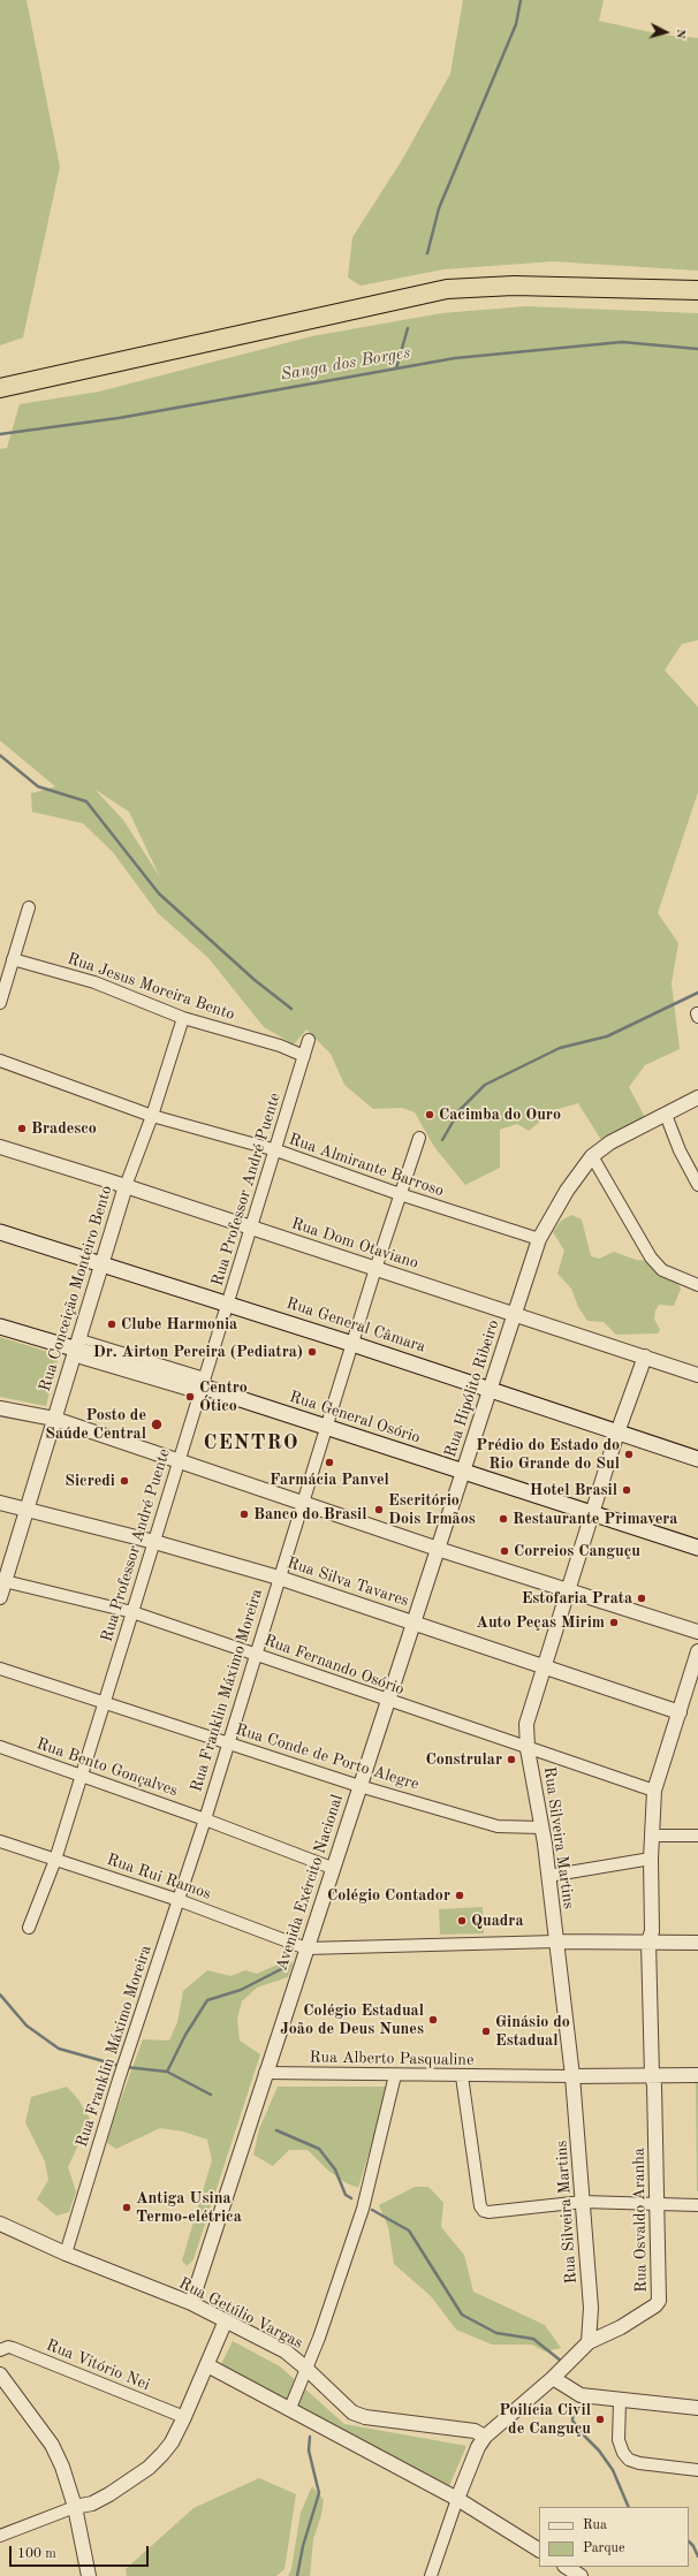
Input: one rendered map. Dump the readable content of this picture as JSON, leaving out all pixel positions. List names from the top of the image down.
{
  "streets": {
    "main road": ["Rua General Câmara", "Rua General Osório"],
    "street": [
      "Rua Jesus Moreira Bento",
      "Rua Almirante Barroso",
      "Rua Professor André Puente",
      "Rua Dom Otaviano",
      "Rua Conceição Monteiro Bento",
      "Rua Hipólito Ribeiro",
      "Rua Silva Tavares",
      "Rua Fernando Osório",
      "Rua Franklin Máximo Moreira",
      "Rua Conde de Porto Alegre",
      "Rua Bento Gonçalves",
      "Rua Silveira Martins",
      "Rua Rui Ramos",
      "Avenida Exército Nacional",
      "Rua Alberto Pasqualine",
      "Rua Osvaldo Aranha",
      "Rua Getúlio Vargas",
      "Rua Vitório Nei"
    ]
  },
  "crossings": [
    ["Rua Jesus Moreira Bento", "Rua Professor André Puente"],
    ["Rua Jesus Moreira Bento", "Rua Conceição Monteiro Bento"],
    ["Rua Almirante Barroso", "Rua Professor André Puente"],
    ["Rua Almirante Barroso", "Rua Conceição Monteiro Bento"],
    ["Rua Almirante Barroso", "Rua Hipólito Ribeiro"],
    ["Rua Almirante Barroso", "Rua Franklin Máximo Moreira"],
    ["Rua Professor André Puente", "Rua Dom Otaviano"],
    ["Rua Professor André Puente", "Rua General Câmara"],
    ["Rua Professor André Puente", "Rua General Osório"],
    ["Rua Professor André Puente", "Rua Silva Tavares"],
    ["Rua Professor André Puente", "Rua Fernando Osório"],
    ["Rua Professor André Puente", "Rua Conde de Porto Alegre"],
    ["Rua Professor André Puente", "Rua Bento Gonçalves"],
    ["Rua Professor André Puente", "Rua Rui Ramos"],
    ["Rua Dom Otaviano", "Rua Conceição Monteiro Bento"],
    ["Rua Dom Otaviano", "Rua Hipólito Ribeiro"],
    ["Rua Dom Otaviano", "Rua Franklin Máximo Moreira"],
    ["Rua Dom Otaviano", "Rua Silveira Martins"],
    ["Rua Conceição Monteiro Bento", "Rua General Câmara"],
    ["Rua Conceição Monteiro Bento", "Rua General Osório"],
    ["Rua Conceição Monteiro Bento", "Rua Silva Tavares"],
    ["Rua Conceição Monteiro Bento", "Rua Fernando Osório"],
    ["Rua General Câmara", "Rua Hipólito Ribeiro"],
    ["Rua General Câmara", "Rua Franklin Máximo Moreira"],
    ["Rua General Câmara", "Rua Silveira Martins"],
    ["Rua Hipólito Ribeiro", "Rua General Osório"],
    ["Rua Hipólito Ribeiro", "Avenida Exército Nacional"],
    ["Rua General Osório", "Rua Franklin Máximo Moreira"],
    ["Rua General Osório", "Rua Silveira Martins"],
    ["Rua General Osório", "Avenida Exército Nacional"],
    ["Rua Silva Tavares", "Rua Franklin Máximo Moreira"],
    ["Rua Silva Tavares", "Rua Silveira Martins"],
    ["Rua Silva Tavares", "Avenida Exército Nacional"],
    ["Rua Silva Tavares", "Rua Osvaldo Aranha"],
    ["Rua Fernando Osório", "Rua Franklin Máximo Moreira"],
    ["Rua Fernando Osório", "Rua Silveira Martins"],
    ["Rua Fernando Osório", "Avenida Exército Nacional"],
    ["Rua Fernando Osório", "Rua Osvaldo Aranha"],
    ["Rua Franklin Máximo Moreira", "Rua Conde de Porto Alegre"],
    ["Rua Franklin Máximo Moreira", "Rua Bento Gonçalves"],
    ["Rua Franklin Máximo Moreira", "Rua Rui Ramos"],
    ["Rua Franklin Máximo Moreira", "Rua Getúlio Vargas"],
    ["Rua Conde de Porto Alegre", "Rua Silveira Martins"],
    ["Rua Conde de Porto Alegre", "Avenida Exército Nacional"],
    ["Rua Bento Gonçalves", "Avenida Exército Nacional"],
    ["Rua Silveira Martins", "Rua Alberto Pasqualine"],
    ["Rua Silveira Martins", "Rua Osvaldo Aranha"],
    ["Rua Rui Ramos", "Avenida Exército Nacional"],
    ["Avenida Exército Nacional", "Rua Alberto Pasqualine"],
    ["Avenida Exército Nacional", "Rua Getúlio Vargas"]
  ],
  "districts": ["CENTRO"],
  "water": ["Sanga dos Borges"],
  "places": [
    "Cacimba do Ouro",
    "Bradesco",
    "Clube Harmonia",
    "Dr. Airton Pereira (Pediatra)",
    "Centro Ótico",
    "Posto de Saúde Central",
    "Prédio do Estado do Rio Grande do Sul",
    "Farmácia Panvel",
    "Sicredi",
    "Hotel Brasil",
    "Escritório Dois Irmãos",
    "Banco do Brasil",
    "Restaurante Primavera",
    "Correios Canguçu",
    "Estofaria Prata",
    "Auto Peças Mirim",
    "Constrular",
    "Colégio Contador",
    "Quadra",
    "Colégio Estadual João de Deus Nunes",
    "Ginásio do Estadual",
    "Antiga Usina Termo-elétrica",
    "Poilícia Civil de Canguçu"
  ],
  "legend": ["Rua", "Parque"],
  "scale_bar": "100 m",
  "north": "right"
}
